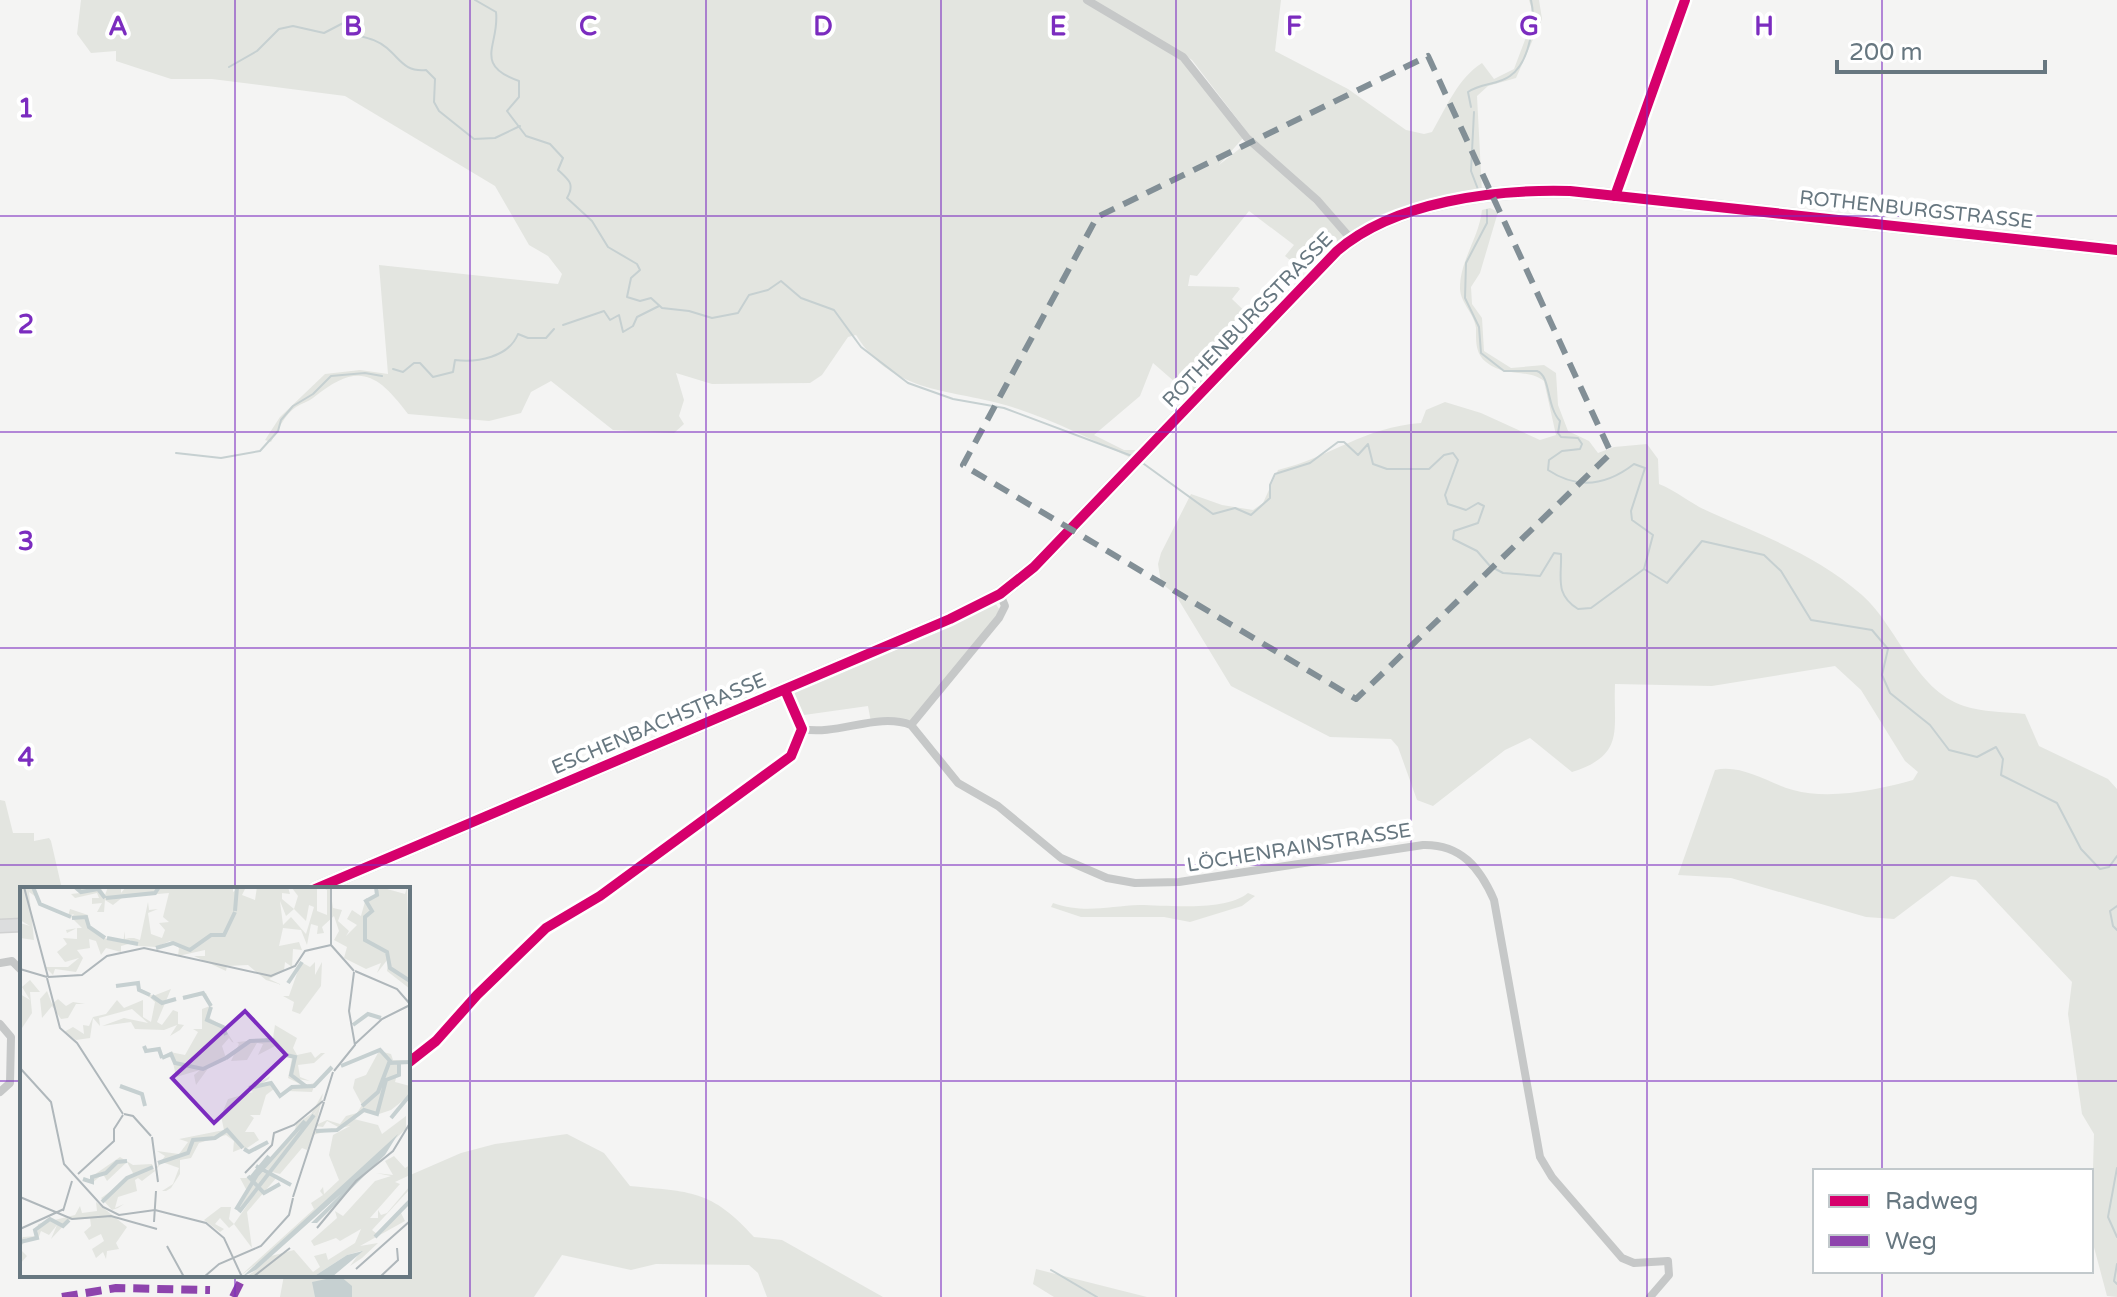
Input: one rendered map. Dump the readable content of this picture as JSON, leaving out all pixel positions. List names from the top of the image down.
{
  "streets": {
    "street": ["ROTHENBURGSTRASSE", "ESCHENBACHSTRASSE", "LÖCHENRAINSTRASSE"]
  },
  "crossings": [
    ["ROTHENBURGSTRASSE", "ESCHENBACHSTRASSE"]
  ],
  "legend": ["Radweg", "Weg"],
  "scale_bar": "200 m",
  "grid": {
    "columns": [
      "A",
      "B",
      "C",
      "D",
      "E",
      "F",
      "G",
      "H"
    ],
    "rows": [
      "1",
      "2",
      "3",
      "4"
    ]
  }
}
